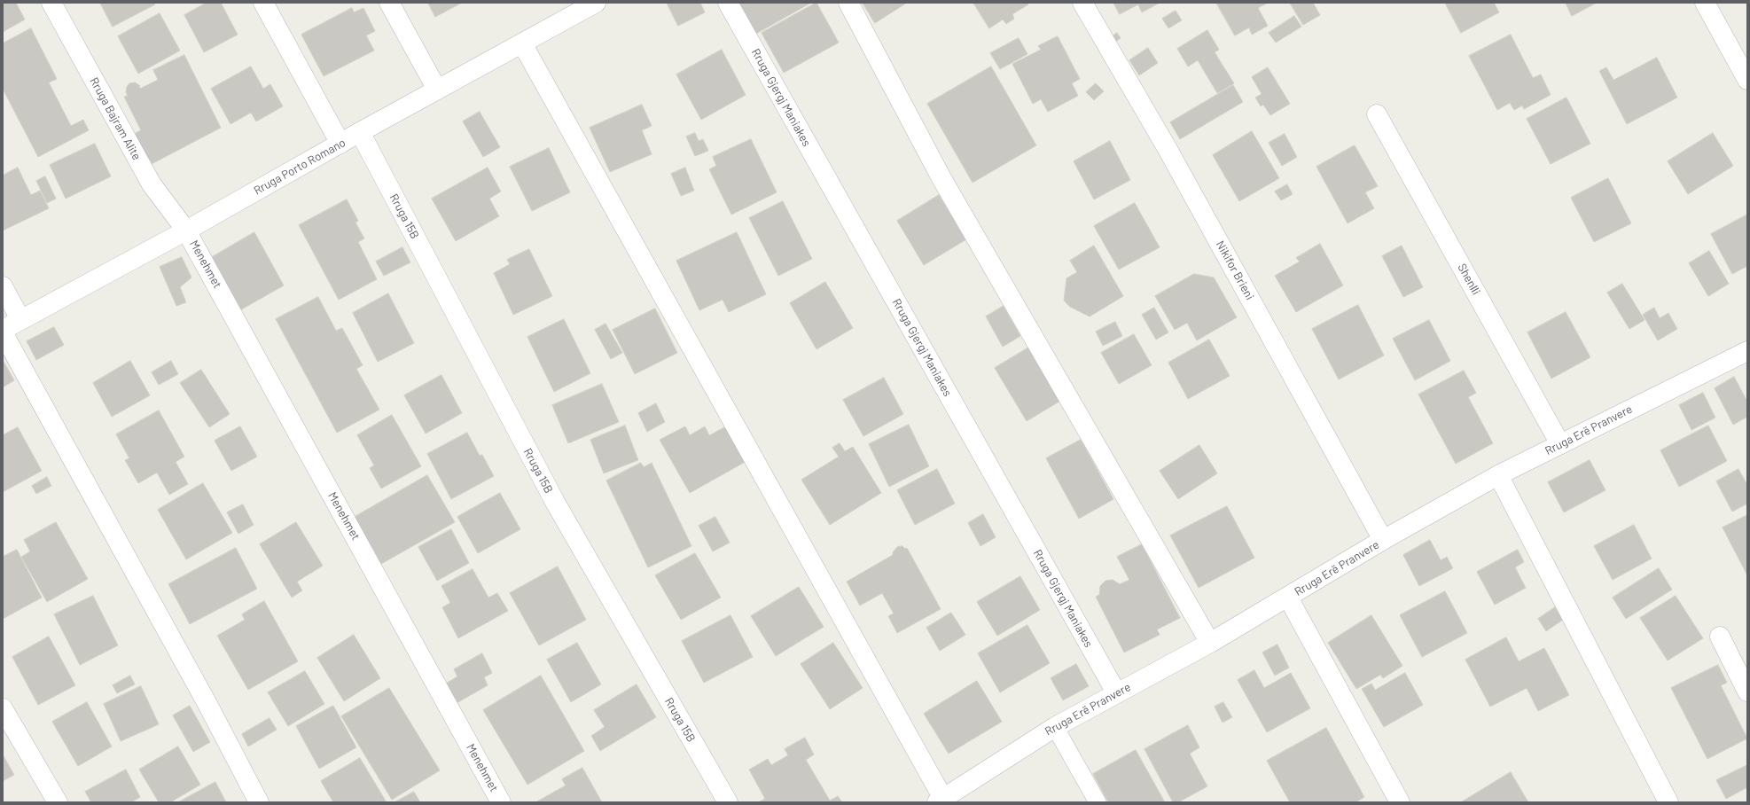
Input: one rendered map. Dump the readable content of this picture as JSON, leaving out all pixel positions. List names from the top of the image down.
{
  "streets": {
    "street": [
      "Rruga Gjergj Maniakes",
      "Rruga Bajram Alite",
      "Rruga Porto Romano",
      "Rruga 15B",
      "Menehmet",
      "Nikifor Brieni",
      "Shenlli",
      "Rruga Erë Pranvere"
    ]
  },
  "crossings": [
    ["Rruga Gjergj Maniakes", "Rruga Erë Pranvere"],
    ["Rruga Bajram Alite", "Rruga Porto Romano"],
    ["Rruga Bajram Alite", "Menehmet"],
    ["Rruga Porto Romano", "Rruga 15B"],
    ["Rruga Porto Romano", "Menehmet"],
    ["Nikifor Brieni", "Rruga Erë Pranvere"],
    ["Shenlli", "Rruga Erë Pranvere"]
  ]
}
